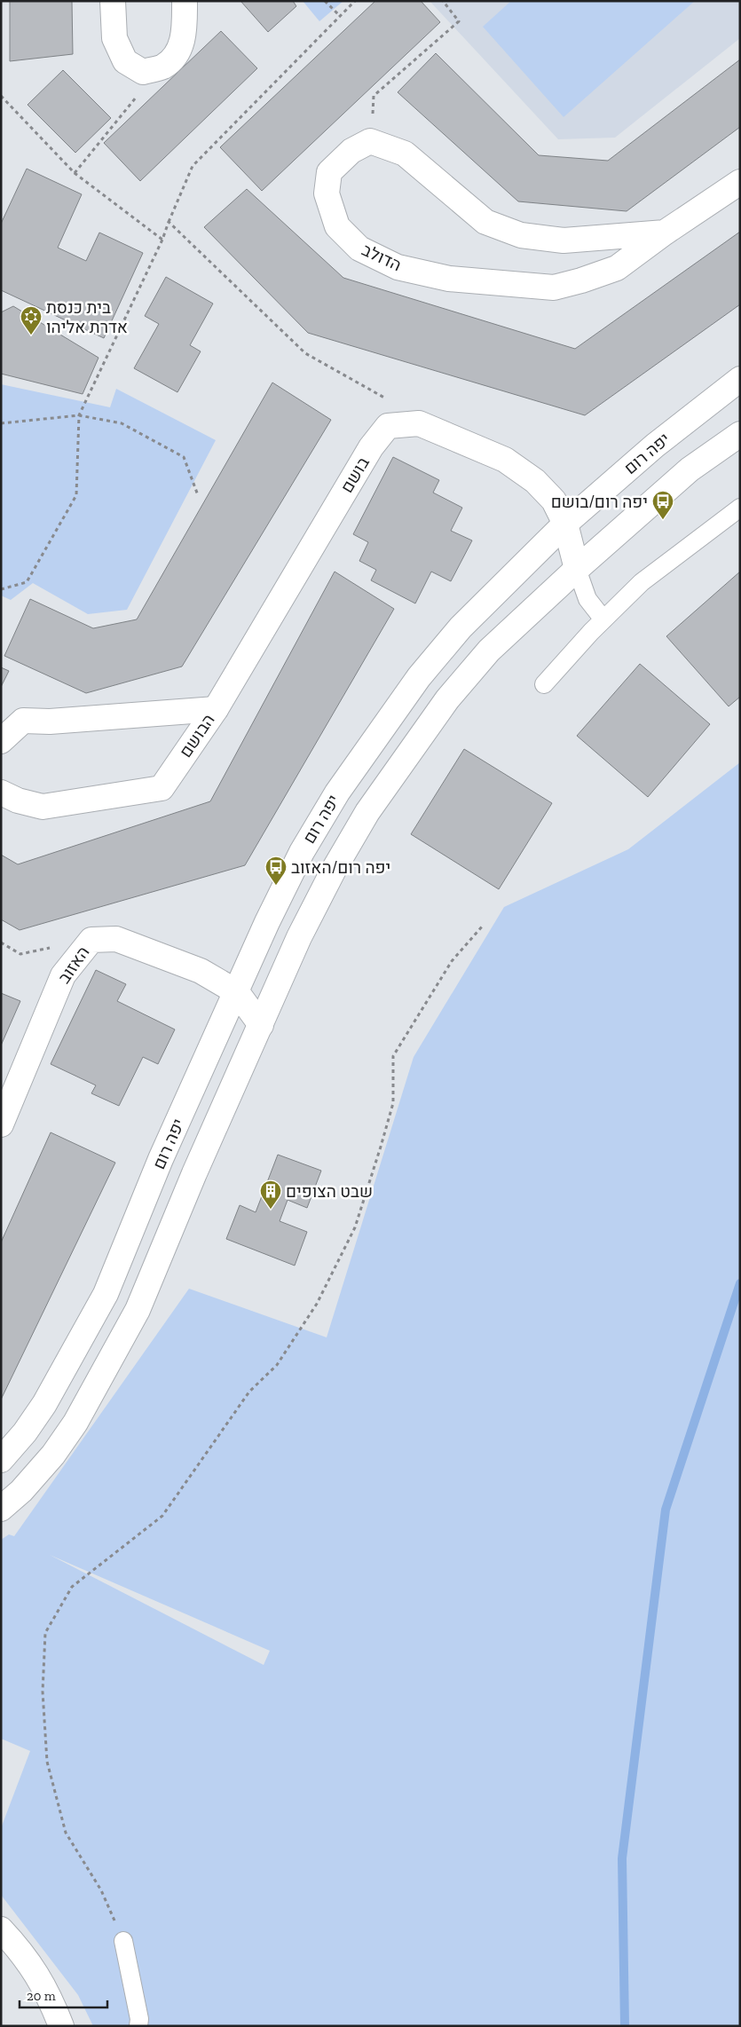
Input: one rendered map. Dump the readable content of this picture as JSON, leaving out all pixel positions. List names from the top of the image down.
{
  "streets": {
    "street": [
      "הדולב",
      "יפה רום",
      "בושם",
      "הבושם",
      "האזוב"
    ]
  },
  "crossings": [
    ["יפה רום", "בושם"],
    ["יפה רום", "האזוב"],
    ["בושם", "הבושם"]
  ],
  "places": {
    "synagogue": ["בית כנסת אדרת אליהו"],
    "bus stop": ["יפה רום/בושם", "יפה רום/האזוב"],
    "building": ["שבט הצופים"]
  },
  "scale_bar": "20 m"
}
